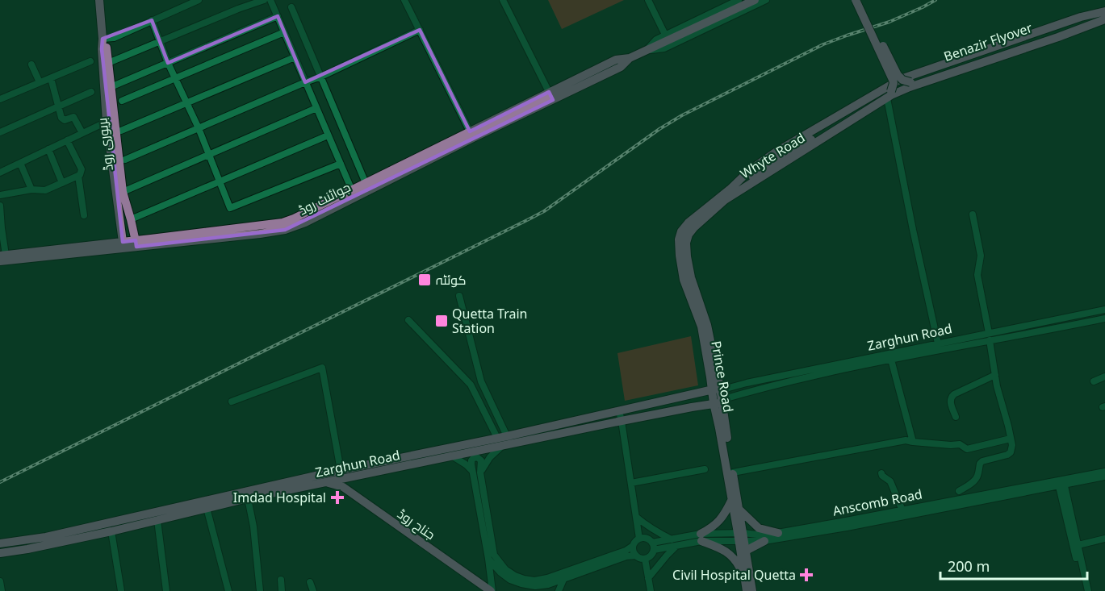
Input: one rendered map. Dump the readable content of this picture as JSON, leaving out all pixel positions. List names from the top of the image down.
{
  "streets": {
    "main road": [
      "Benazir Flyover",
      "بریوری روڈ",
      "Whyte Road",
      "جوائنٹ روڈ",
      "Zarghun Road",
      "Prince Road",
      "جناح روڈ"
    ],
    "street": ["Anscomb Road"]
  },
  "crossings": [
    ["Benazir Flyover", "Whyte Road"],
    ["بریوری روڈ", "جوائنٹ روڈ"],
    ["Whyte Road", "Prince Road"],
    ["Zarghun Road", "Prince Road"],
    ["Zarghun Road", "جناح روڈ"],
    ["Prince Road", "Anscomb Road"]
  ],
  "places": {
    "transit": ["کوئٹہ", "Quetta Train Station"],
    "health": ["Imdad Hospital", "Civil Hospital Quetta"]
  },
  "scale_bar": "200 m"
}
